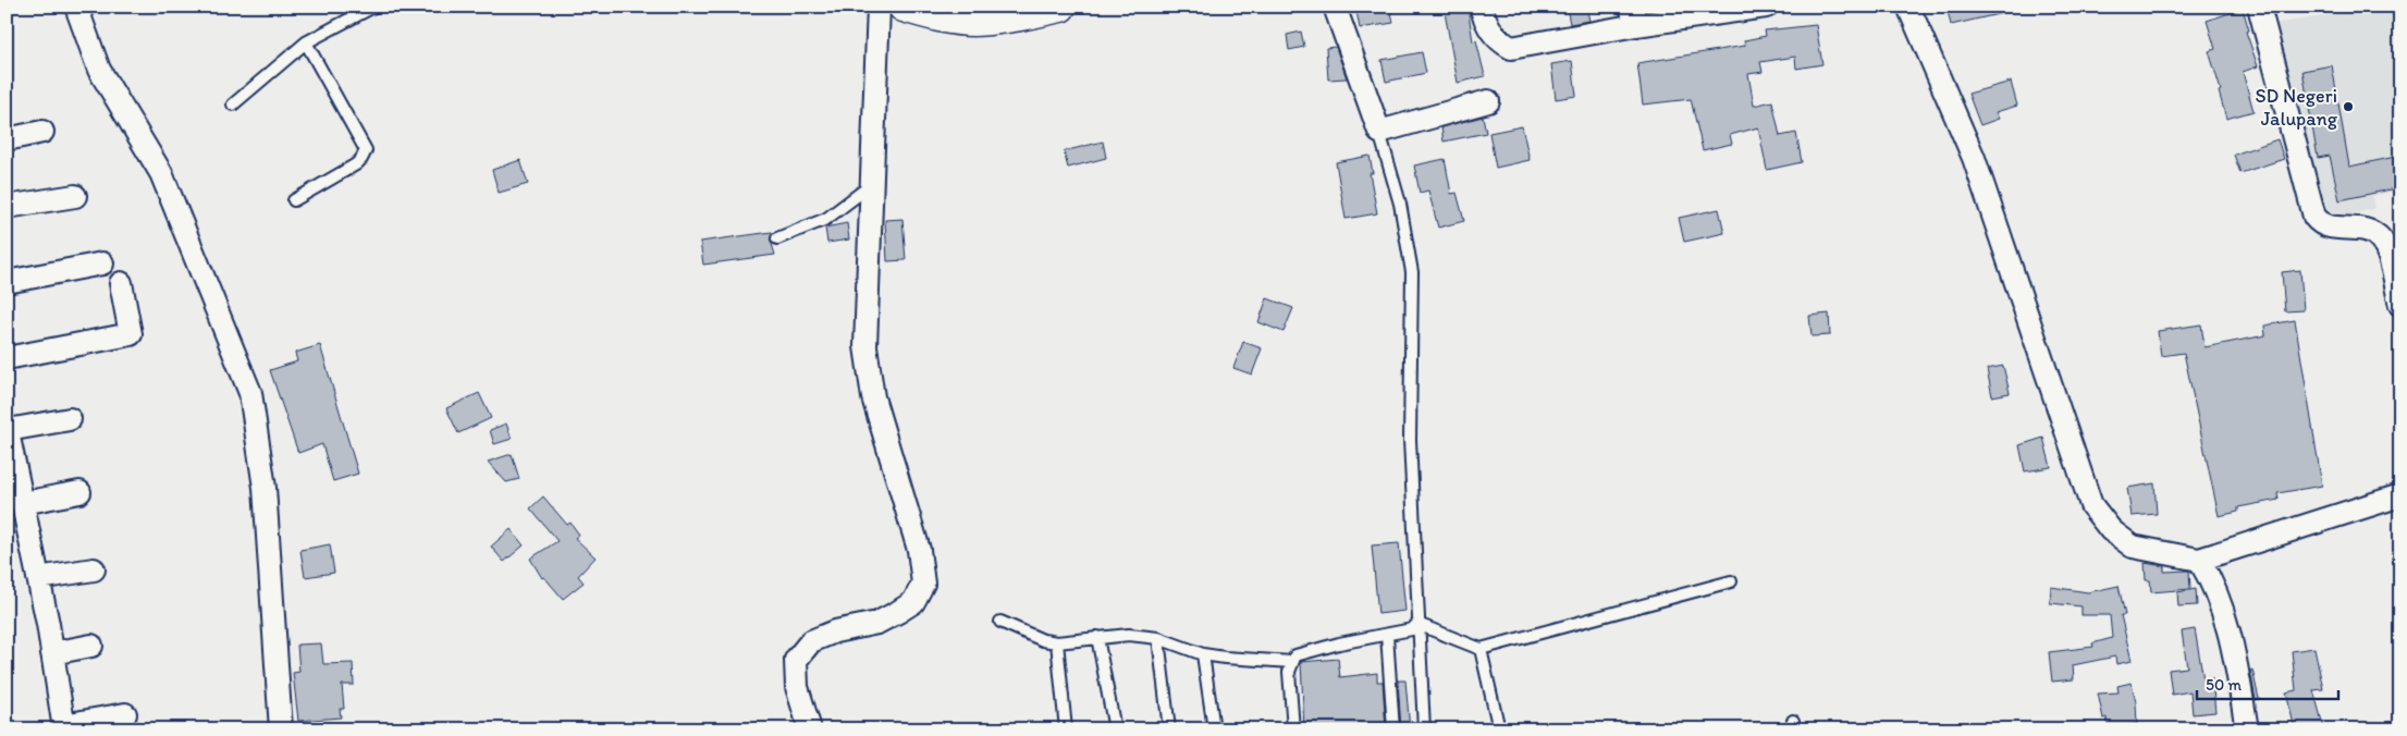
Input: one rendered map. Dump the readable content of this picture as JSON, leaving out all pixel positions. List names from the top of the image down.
{
  "places": ["SD Negeri Jalupang"],
  "scale_bar": "50 m"
}
